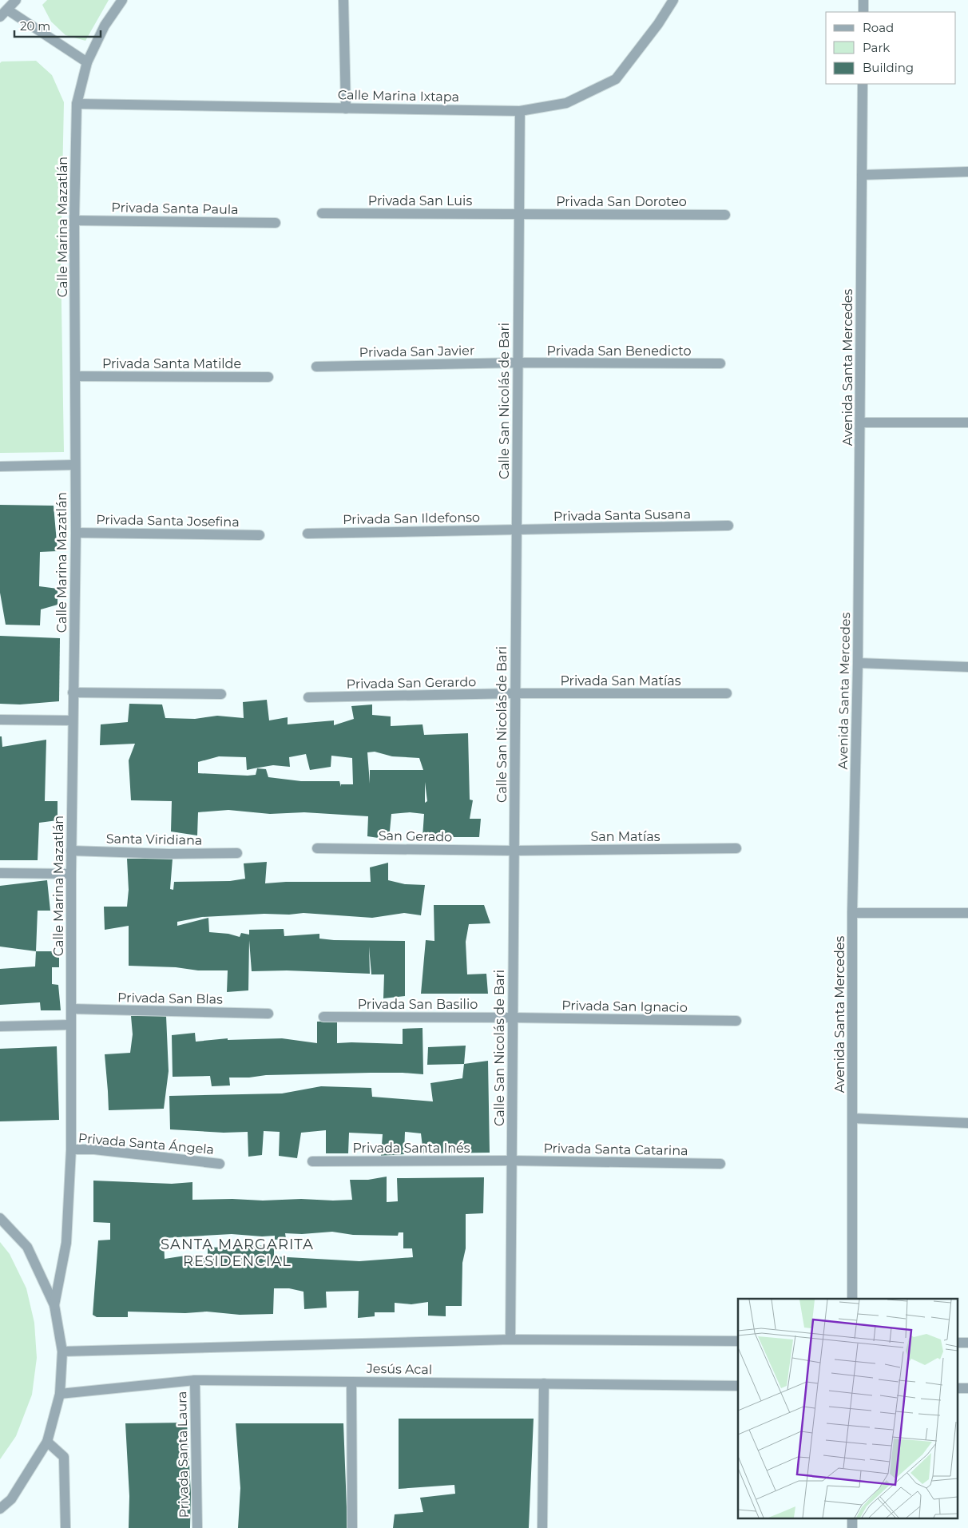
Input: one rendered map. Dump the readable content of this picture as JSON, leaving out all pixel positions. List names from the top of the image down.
{
  "streets": {
    "street": [
      "Calle Marina Ixtapa",
      "Privada San Luis",
      "Privada San Doroteo",
      "Privada Santa Paula",
      "Calle Marina Mazatlán",
      "Privada San Benedicto",
      "Privada San Javier",
      "Privada Santa Matilde",
      "Avenida Santa Mercedes",
      "Calle San Nicolás de Bari",
      "Privada Santa Susana",
      "Privada San Ildefonso",
      "Privada Santa Josefina",
      "Privada San Matías",
      "Privada San Gerardo",
      "San Gerado",
      "San Matías",
      "Santa Viridiana",
      "Privada San Blas",
      "Privada San Basilio",
      "Privada San Ignacio",
      "Privada Santa Ángela",
      "Privada Santa Inés",
      "Privada Santa Catarina",
      "Jesús Acal",
      "Privada Santa Laura"
    ]
  },
  "crossings": [
    ["Calle Marina Ixtapa", "Calle Marina Mazatlán"],
    ["Calle Marina Ixtapa", "Calle San Nicolás de Bari"],
    ["Privada San Luis", "Privada San Doroteo"],
    ["Privada San Luis", "Calle San Nicolás de Bari"],
    ["Privada San Doroteo", "Calle San Nicolás de Bari"],
    ["Privada Santa Paula", "Calle Marina Mazatlán"],
    ["Calle Marina Mazatlán", "Privada Santa Matilde"],
    ["Calle Marina Mazatlán", "Privada Santa Josefina"],
    ["Calle Marina Mazatlán", "Santa Viridiana"],
    ["Calle Marina Mazatlán", "Privada San Blas"],
    ["Calle Marina Mazatlán", "Privada Santa Ángela"],
    ["Privada San Benedicto", "Privada San Javier"],
    ["Privada San Benedicto", "Calle San Nicolás de Bari"],
    ["Privada San Javier", "Calle San Nicolás de Bari"],
    ["Calle San Nicolás de Bari", "Privada Santa Susana"],
    ["Calle San Nicolás de Bari", "Privada San Ildefonso"],
    ["Calle San Nicolás de Bari", "Privada San Matías"],
    ["Calle San Nicolás de Bari", "Privada San Gerardo"],
    ["Calle San Nicolás de Bari", "San Gerado"],
    ["Calle San Nicolás de Bari", "San Matías"],
    ["Calle San Nicolás de Bari", "Privada San Basilio"],
    ["Calle San Nicolás de Bari", "Privada San Ignacio"],
    ["Calle San Nicolás de Bari", "Privada Santa Inés"],
    ["Calle San Nicolás de Bari", "Privada Santa Catarina"],
    ["Calle San Nicolás de Bari", "Jesús Acal"],
    ["Privada Santa Susana", "Privada San Ildefonso"],
    ["Privada San Matías", "Privada San Gerardo"],
    ["San Gerado", "San Matías"],
    ["Privada San Basilio", "Privada San Ignacio"],
    ["Privada Santa Inés", "Privada Santa Catarina"],
    ["Jesús Acal", "Privada Santa Laura"]
  ],
  "districts": ["SANTA MARGARITA RESIDENCIAL"],
  "legend": ["Road", "Park", "Building"],
  "scale_bar": "20 m"
}
